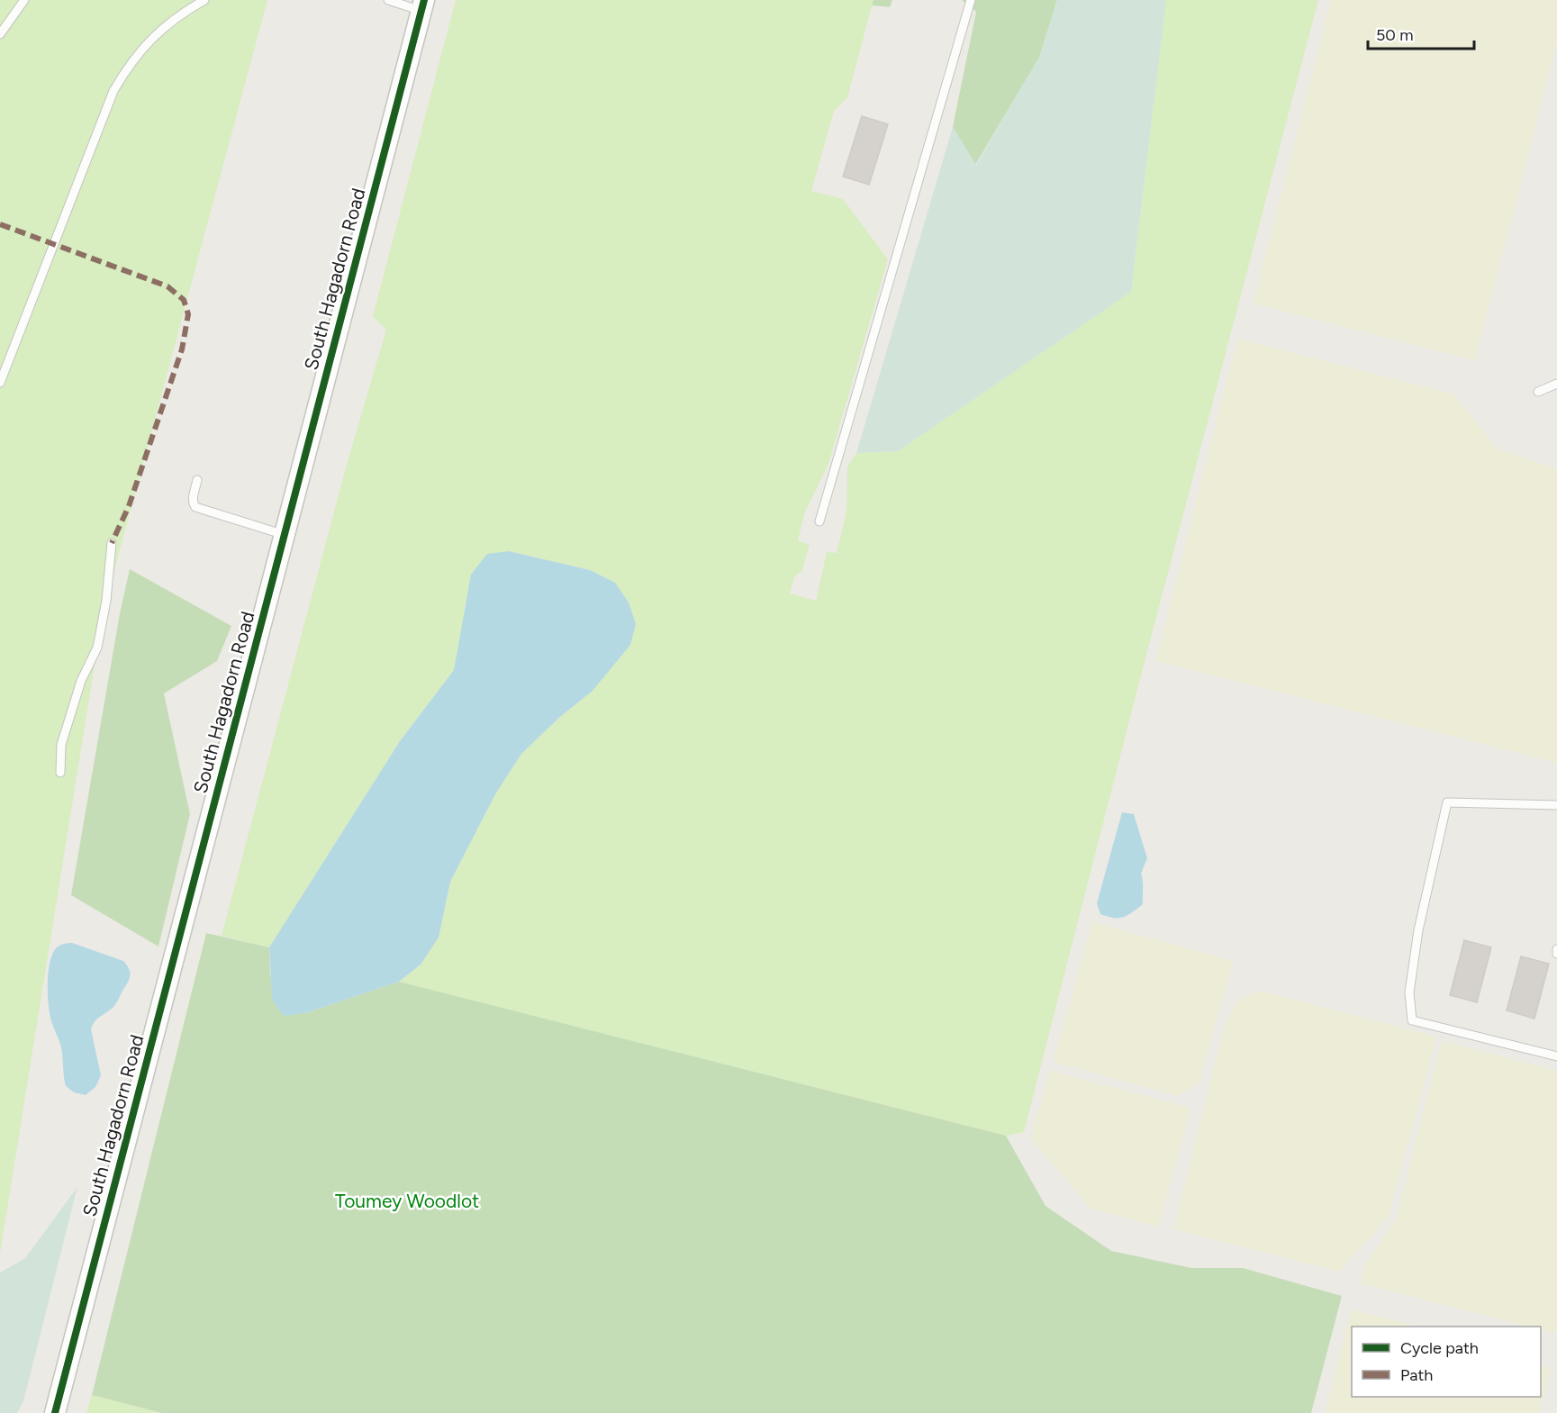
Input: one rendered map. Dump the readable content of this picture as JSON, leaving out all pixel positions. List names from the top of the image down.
{
  "streets": {
    "street": ["South Hagadorn Road"]
  },
  "parks": ["Toumey Woodlot"],
  "legend": ["Cycle path", "Path"],
  "scale_bar": "50 m"
}
